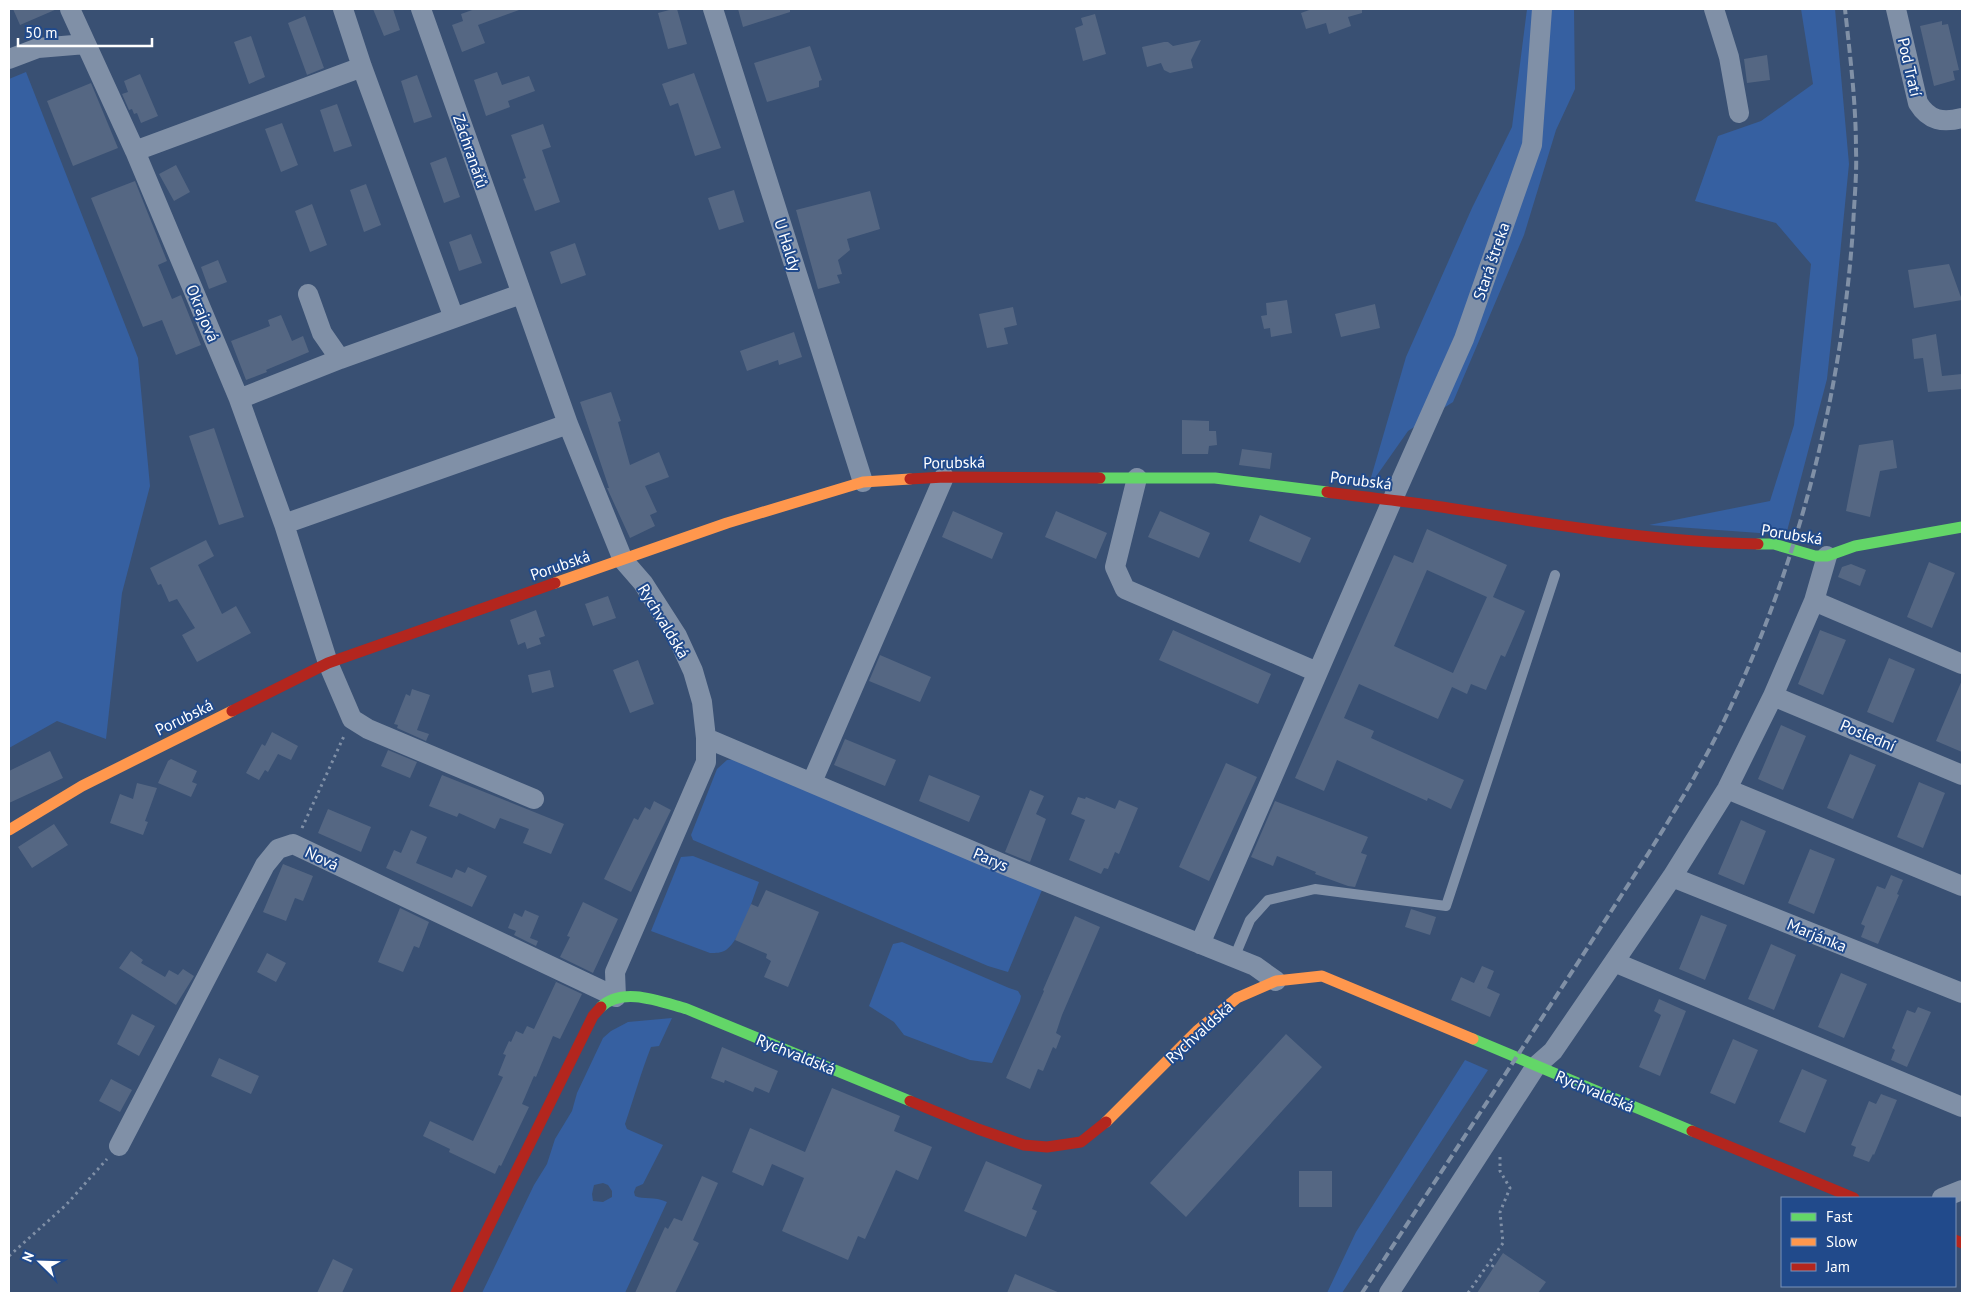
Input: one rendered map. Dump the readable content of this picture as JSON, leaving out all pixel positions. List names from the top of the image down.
{
  "streets": {
    "street": [
      "Pod Tratí",
      "Záchranářů",
      "U Haldy",
      "Stará štreka",
      "Okrajová",
      "Porubská",
      "Rychvaldská",
      "Poslední",
      "Nová",
      "Parys",
      "Marjánka"
    ]
  },
  "crossings": [
    ["Záchranářů", "Porubská"],
    ["Záchranářů", "Rychvaldská"],
    ["U Haldy", "Porubská"],
    ["Stará štreka", "Porubská"],
    ["Stará štreka", "Parys"],
    ["Okrajová", "Porubská"],
    ["Porubská", "Rychvaldská"],
    ["Rychvaldská", "Nová"],
    ["Rychvaldská", "Parys"]
  ],
  "legend": ["Fast", "Slow", "Jam"],
  "scale_bar": "50 m",
  "north": "top left"
}
